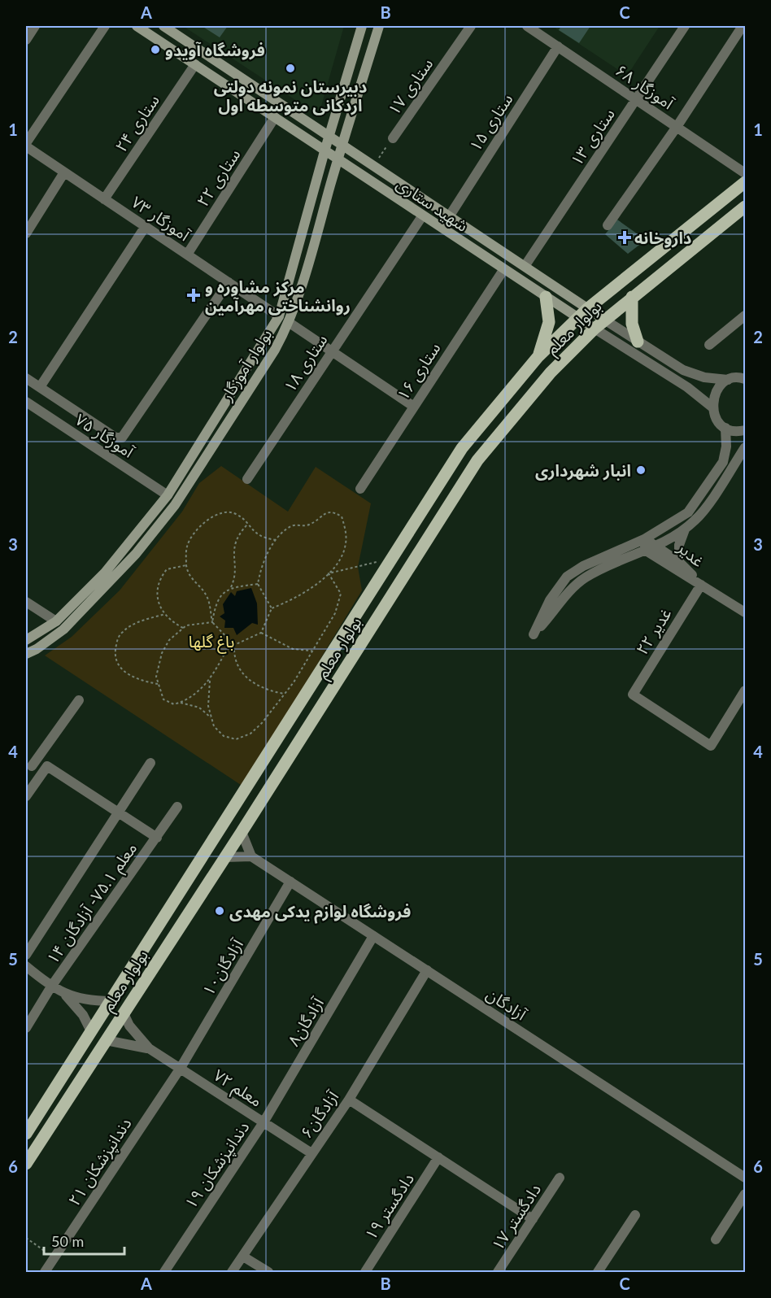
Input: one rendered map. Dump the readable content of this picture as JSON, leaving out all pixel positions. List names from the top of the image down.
{
  "streets": {
    "main road": ["شهید ستاری", "بولوار معلم", "بولوار آموزگار"],
    "street": [
      "ستاری ۱۷",
      "آموزگار ۶۸",
      "ستاری ۱۵",
      "ستاری ۲۴",
      "ستاری ۱۳",
      "ستاری ۲۲",
      "۷۳ آموزگار",
      "ستاری ۱۸",
      "ستاری ۱۶",
      "آموزگار ۷۵",
      "غدیر",
      "غدیر ۲۲",
      "معلم ۷۵.۱- آزادگان ۱۴",
      "آزادگان۱۰",
      "آزادگان",
      "آزادگان۸",
      "معلم ۷۲",
      "آزادگان۶",
      "دندانپزشکان ۲۱",
      "دندانپزشکان ۱۹",
      "دادگستر ۱۹",
      "دادگستر ۱۷"
    ]
  },
  "crossings": [
    ["ستاری ۱۷", "شهید ستاری"],
    ["آموزگار ۶۸", "ستاری ۱۵"],
    ["آموزگار ۶۸", "ستاری ۱۳"],
    ["ستاری ۱۵", "شهید ستاری"],
    ["ستاری ۲۴", "شهید ستاری"],
    ["ستاری ۲۴", "۷۳ آموزگار"],
    ["ستاری ۱۳", "شهید ستاری"],
    ["ستاری ۲۲", "شهید ستاری"],
    ["ستاری ۲۲", "۷۳ آموزگار"],
    ["شهید ستاری", "بولوار معلم"],
    ["شهید ستاری", "ستاری ۱۸"],
    ["شهید ستاری", "بولوار آموزگار"],
    ["شهید ستاری", "ستاری ۱۶"],
    ["۷۳ آموزگار", "بولوار آموزگار"],
    ["بولوار آموزگار", "آموزگار ۷۵"],
    ["غدیر", "غدیر ۲۲"],
    ["آزادگان۱۰", "آزادگان"],
    ["آزادگان۱۰", "معلم ۷۲"],
    ["آزادگان۱۰", "دندانپزشکان ۲۱"],
    ["آزادگان", "آزادگان۸"],
    ["آزادگان", "آزادگان۶"],
    ["آزادگان۸", "معلم ۷۲"],
    ["آزادگان۸", "دندانپزشکان ۱۹"],
    ["معلم ۷۲", "آزادگان۶"],
    ["معلم ۷۲", "دندانپزشکان ۲۱"],
    ["معلم ۷۲", "دندانپزشکان ۱۹"]
  ],
  "parks": ["باغ گلها"],
  "places": {
    "other": [
      "فروشگاه آويدو",
      "دبیرستان نمونه دولتی اردکانی متوسطه اول",
      "انبار شهرداری",
      "فروشگاه لوازم یدکی مهدی"
    ],
    "health": ["داروخانه", "مرکز مشاوره و روانشناختی مهرآمین"]
  },
  "scale_bar": "50 m",
  "grid": {
    "columns": ["A", "B", "C"],
    "rows": [
      "1",
      "2",
      "3",
      "4",
      "5",
      "6"
    ]
  }
}
